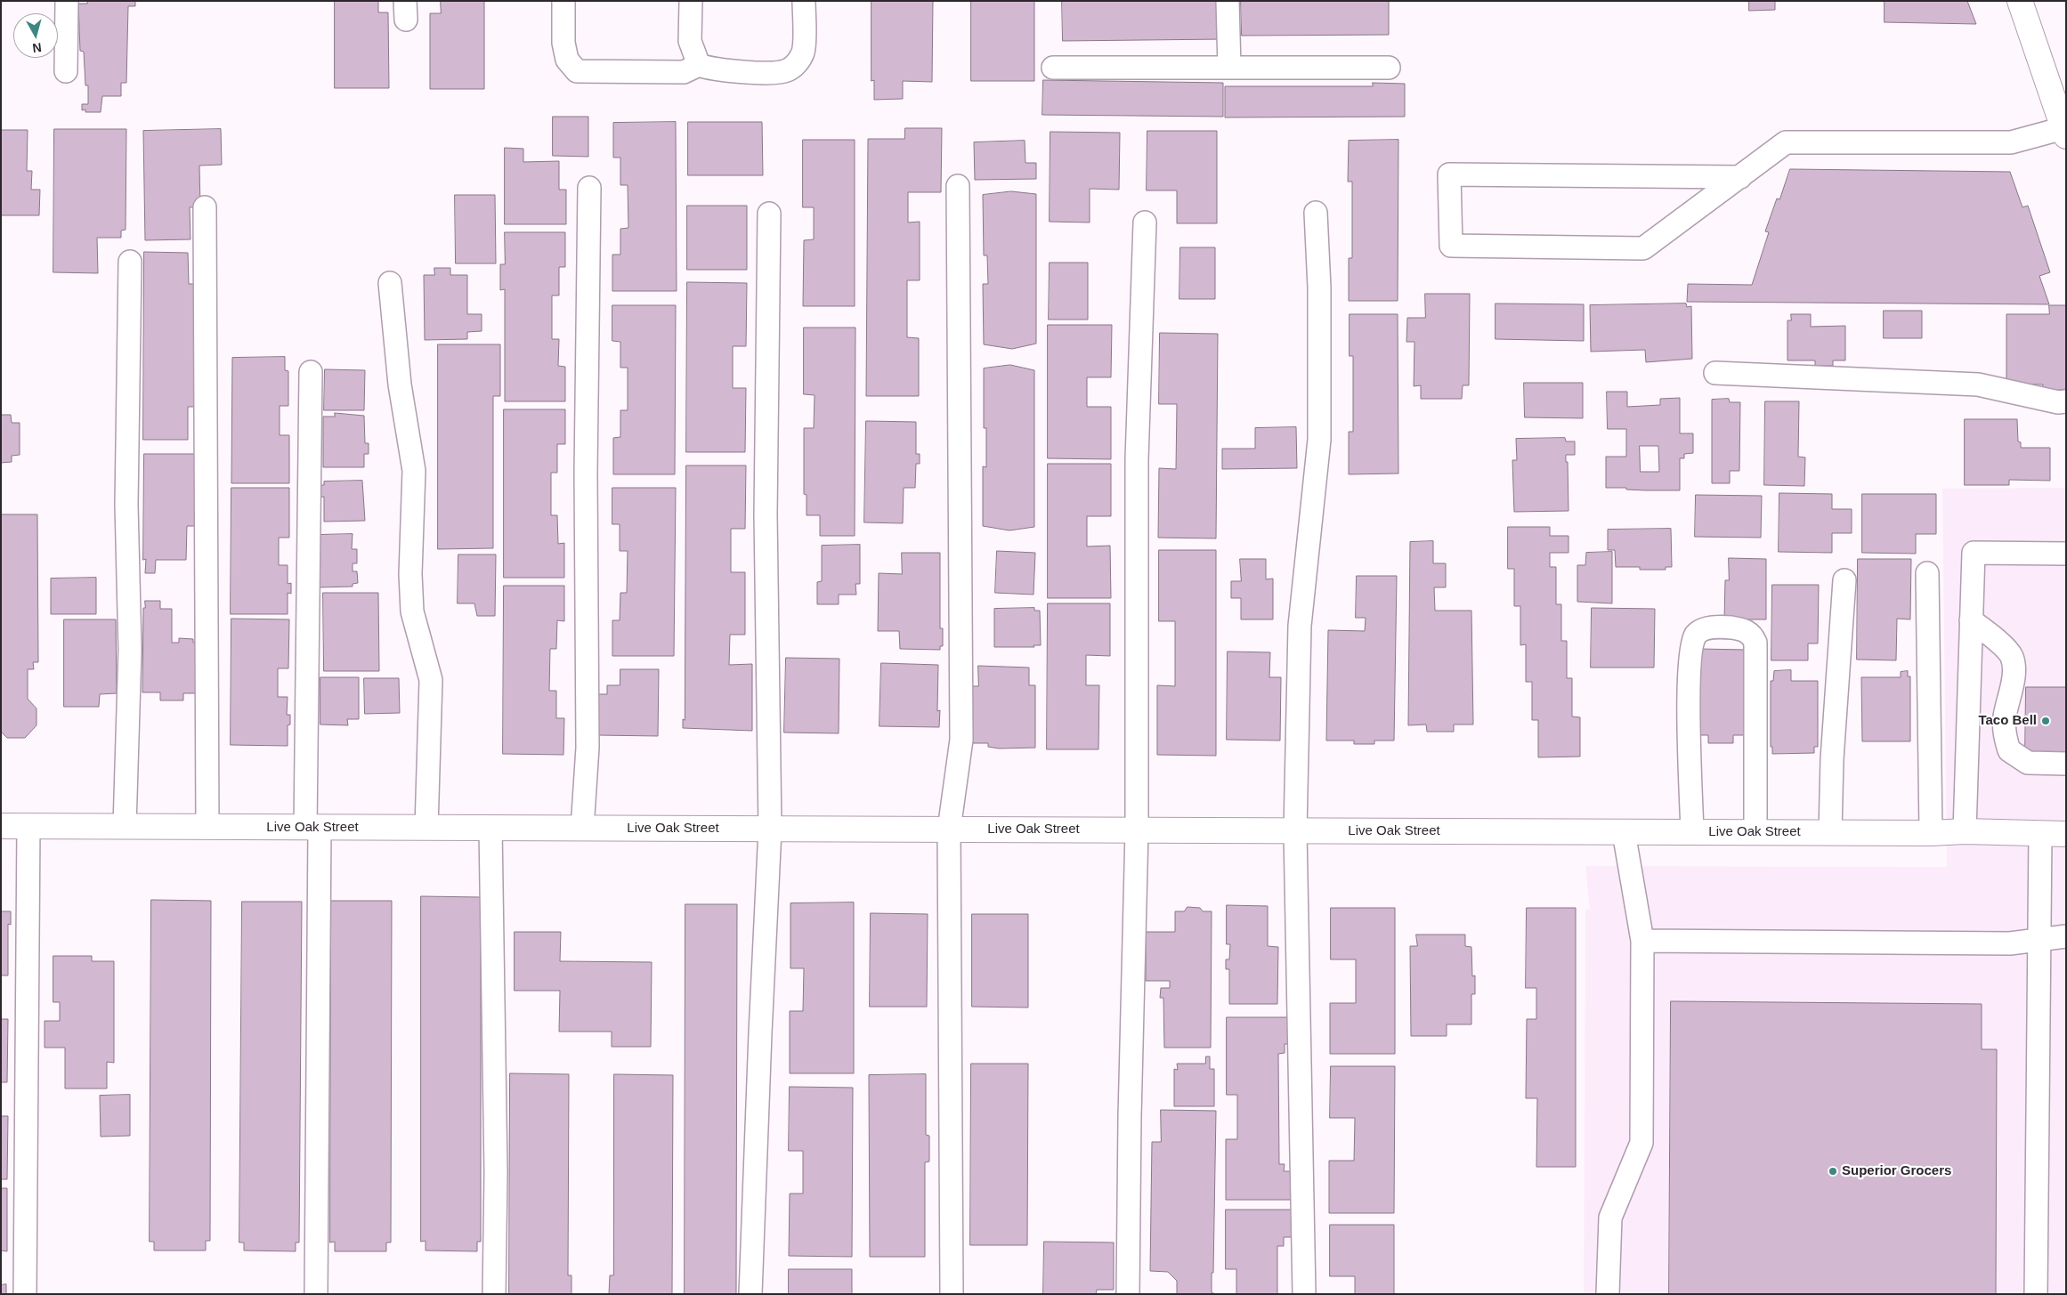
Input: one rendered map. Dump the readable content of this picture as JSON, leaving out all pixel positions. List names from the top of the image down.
{
  "streets": {
    "street": ["Live Oak Street"]
  },
  "places": ["Taco Bell", "Superior Grocers"],
  "north": "bottom"
}
